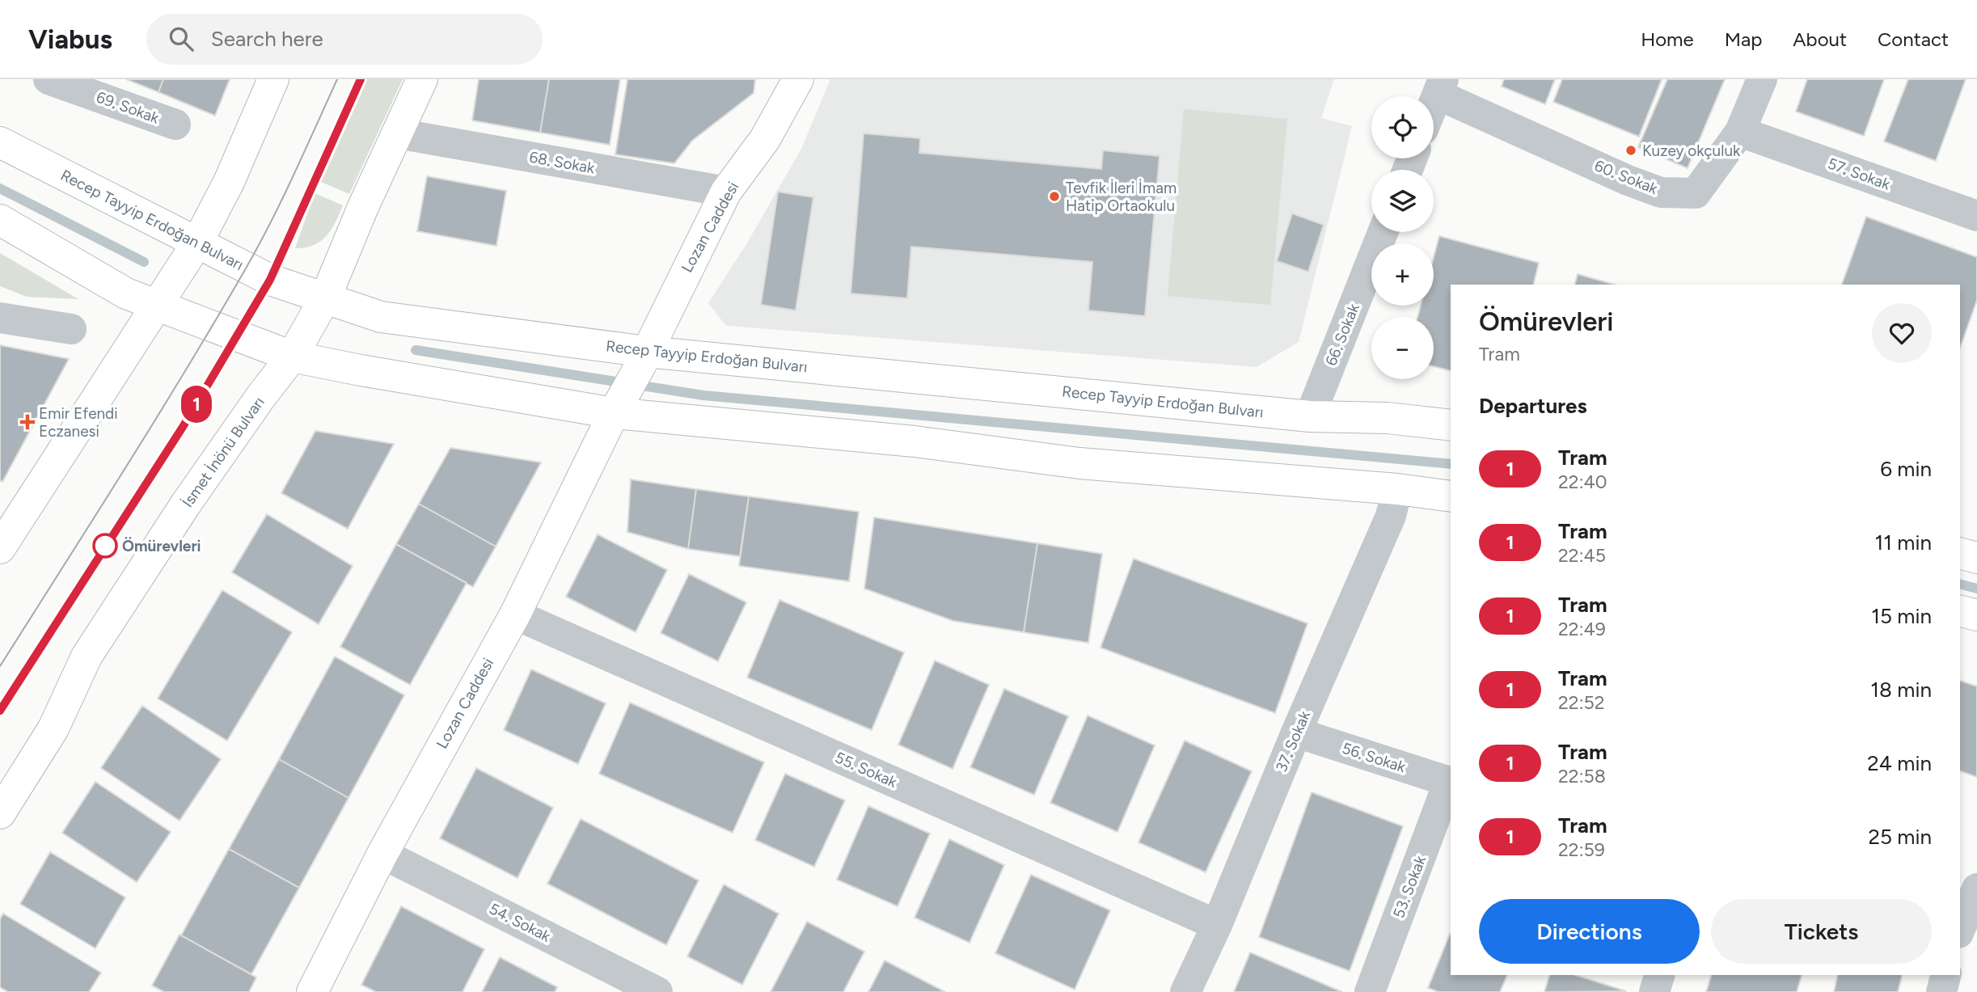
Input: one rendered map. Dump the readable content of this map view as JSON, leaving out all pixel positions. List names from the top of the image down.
{
  "streets": {
    "main road": ["Recep Tayyip Erdoğan Bulvarı", "Lozan Caddesi", "İsmet İnönü Bulvarı"],
    "street": [
      "69. Sokak",
      "68. Sokak",
      "57. Sokak",
      "60. Sokak",
      "66. Sokak",
      "37. Sokak",
      "56. Sokak",
      "55. Sokak",
      "53. Sokak",
      "54. Sokak"
    ]
  },
  "crossings": [
    ["68. Sokak", "Lozan Caddesi"],
    ["68. Sokak", "İsmet İnönü Bulvarı"],
    ["57. Sokak", "60. Sokak"],
    ["Recep Tayyip Erdoğan Bulvarı", "Lozan Caddesi"],
    ["Recep Tayyip Erdoğan Bulvarı", "66. Sokak"],
    ["Recep Tayyip Erdoğan Bulvarı", "İsmet İnönü Bulvarı"],
    ["Lozan Caddesi", "55. Sokak"],
    ["Lozan Caddesi", "54. Sokak"],
    ["37. Sokak", "56. Sokak"],
    ["37. Sokak", "55. Sokak"],
    ["56. Sokak", "53. Sokak"]
  ],
  "places": {
    "other": ["Kuzey okçuluk", "Tevfik İleri İmam Hatip Ortaokulu", "Ömürevleri"],
    "health": ["Emir Efendi Eczanesi"]
  },
  "lines": ["tram line 1"],
  "page": {
    "header": "Viabus",
    "search": "Search here",
    "nav": [
      "Home",
      "Map",
      "About",
      "Contact"
    ],
    "on_map": "1",
    "map_buttons": ["+", "−"],
    "heading": [
      ["Ömürevleri", "Tram"],
      "Departures"
    ],
    "list": [
      {
        "mark": "1",
        "name": "Tram",
        "note": "22:40",
        "value": "6 min"
      },
      {
        "mark": "1",
        "name": "Tram",
        "note": "22:45",
        "value": "11 min"
      },
      {
        "mark": "1",
        "name": "Tram",
        "note": "22:49",
        "value": "15 min"
      },
      {
        "mark": "1",
        "name": "Tram",
        "note": "22:52",
        "value": "18 min"
      },
      {
        "mark": "1",
        "name": "Tram",
        "note": "22:58",
        "value": "24 min"
      },
      {
        "mark": "1",
        "name": "Tram",
        "note": "22:59",
        "value": "25 min"
      }
    ],
    "buttons": ["Directions", "Tickets"]
  }
}
